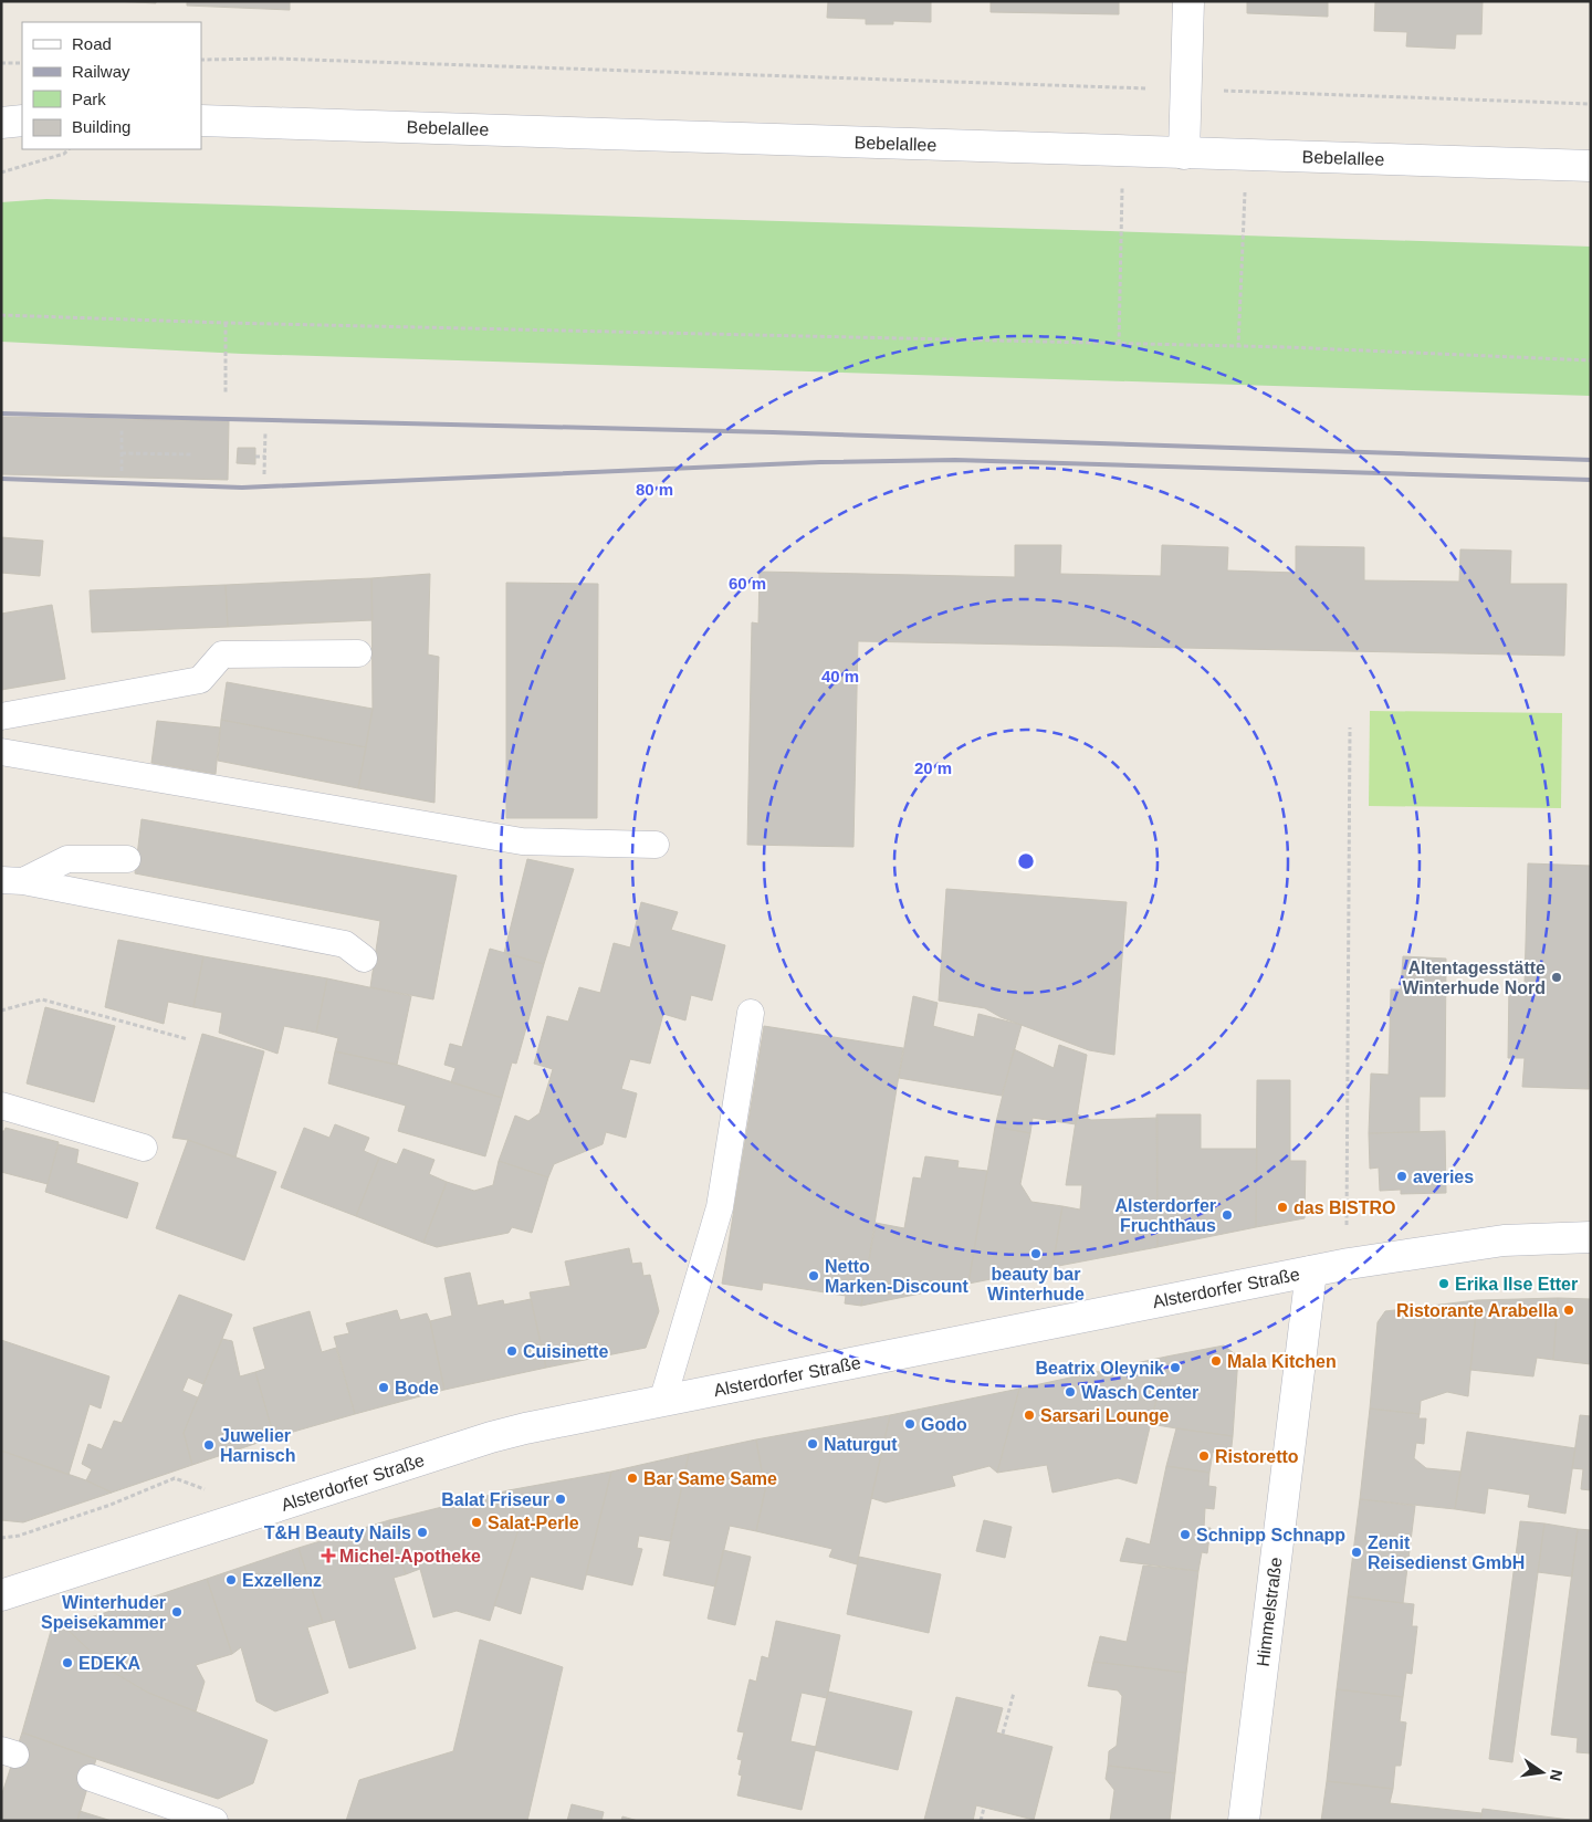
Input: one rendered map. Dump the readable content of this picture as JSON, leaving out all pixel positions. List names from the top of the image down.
{
  "streets": {
    "street": ["Bebelallee", "Alsterdorfer Straße", "Himmelstraße"]
  },
  "crossings": [
    ["Alsterdorfer Straße", "Himmelstraße"]
  ],
  "places": {
    "other": [
      "Altentagesstätte Winterhude Nord",
      "averies",
      "das BISTRO",
      "Alsterdorfer Fruchthaus",
      "beauty bar Winterhude",
      "Netto Marken-Discount",
      "Erika Ilse Etter",
      "Ristorante Arabella",
      "Cuisinette",
      "Mala Kitchen",
      "Beatrix Oleynik",
      "Bode",
      "Wasch Center",
      "Sarsari Lounge",
      "Godo",
      "Naturgut",
      "Juwelier Harnisch",
      "Ristoretto",
      "Bar Same Same",
      "Balat Friseur",
      "Salat-Perle",
      "T&H Beauty Nails",
      "Schnipp Schnapp",
      "Zenit Reisedienst GmbH",
      "Exzellenz",
      "Winterhuder Speisekammer",
      "EDEKA"
    ],
    "health": ["Michel-Apotheke"]
  },
  "legend": [
    "Road",
    "Railway",
    "Park",
    "Building"
  ],
  "north": "right",
  "rings": [
    "80 m",
    "60 m",
    "40 m",
    "20 m"
  ]
}
